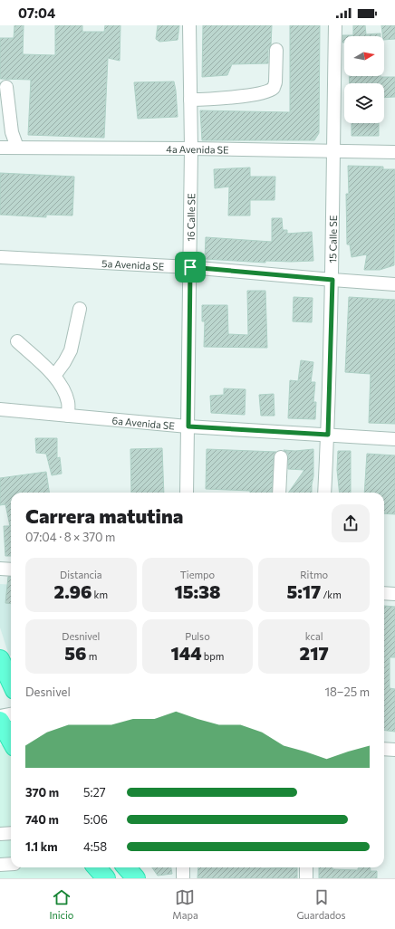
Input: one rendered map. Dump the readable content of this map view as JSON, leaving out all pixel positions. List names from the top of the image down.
{
  "streets": {
    "street": [
      "4a Avenida SE",
      "16 Calle SE",
      "15 Calle SE",
      "5a Avenida SE",
      "6a Avenida SE"
    ]
  },
  "crossings": [
    ["4a Avenida SE", "16 Calle SE"],
    ["4a Avenida SE", "15 Calle SE"],
    ["16 Calle SE", "5a Avenida SE"],
    ["16 Calle SE", "6a Avenida SE"],
    ["15 Calle SE", "5a Avenida SE"],
    ["15 Calle SE", "6a Avenida SE"]
  ],
  "north": "right",
  "page": {
    "status": "07:04",
    "heading": ["Carrera matutina", "07:04 · 8 × 370 m"],
    "stats": [
      ["Distancia", "2.96 km"],
      ["Tiempo", "15:38"],
      ["Ritmo", "5:17 /km"],
      ["Desnivel", "56 m"],
      ["Pulso", "144 bpm"],
      ["kcal", "217"]
    ],
    "chart": ["Desnivel", "18–25 m"],
    "list": [
      {
        "name": "370 m",
        "note": "5:27"
      },
      {
        "name": "740 m",
        "note": "5:06"
      },
      {
        "name": "1.1 km",
        "note": "4:58"
      }
    ],
    "tabs": ["Inicio", "Mapa", "Guardados"]
  }
}
